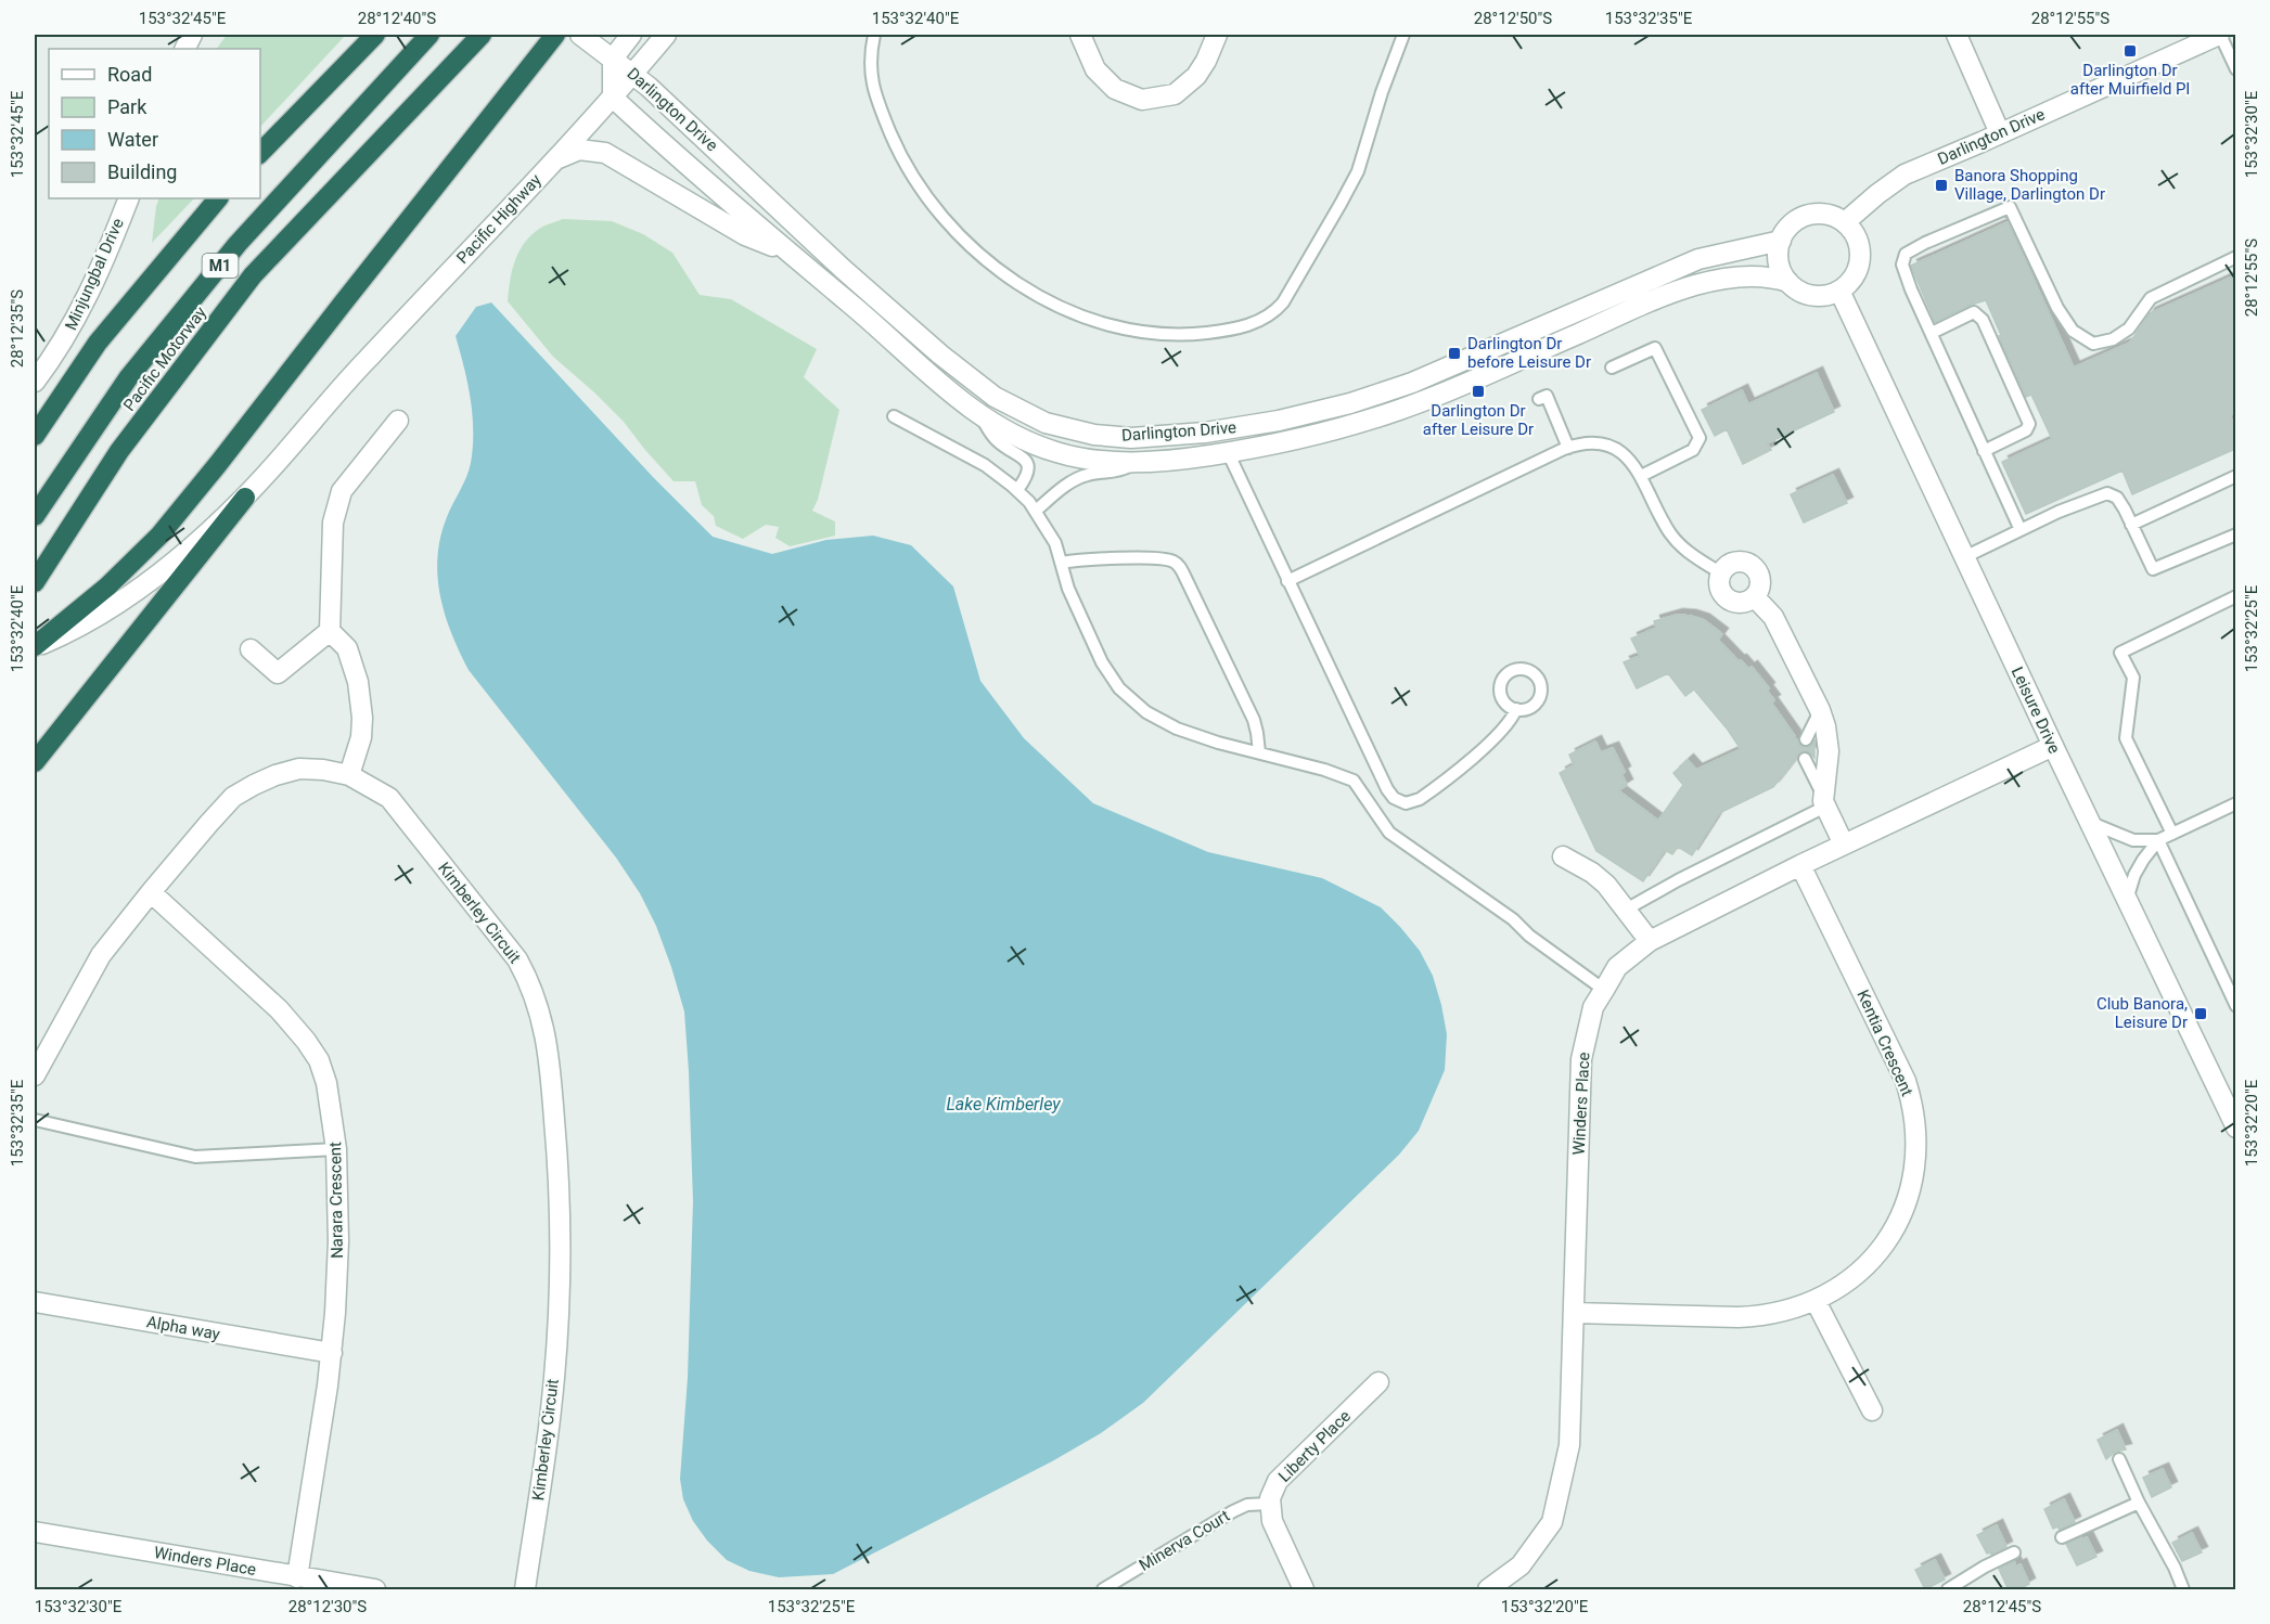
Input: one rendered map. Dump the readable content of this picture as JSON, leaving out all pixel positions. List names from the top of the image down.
{
  "streets": {
    "highway": ["M1", "Pacific Motorway"],
    "street": [
      "Darlington Drive",
      "Pacific Highway",
      "Minjungbal Drive",
      "Leisure Drive",
      "Kimberley Circuit",
      "Kentia Crescent",
      "Winders Place",
      "Narara Crescent",
      "Alpha way",
      "Liberty Place"
    ],
    "lane": ["Minerva Court"]
  },
  "crossings": [
    ["Darlington Drive", "Pacific Highway"],
    ["Darlington Drive", "Leisure Drive"],
    ["Leisure Drive", "Winders Place"],
    ["Kimberley Circuit", "Narara Crescent"],
    ["Kentia Crescent", "Winders Place"],
    ["Winders Place", "Narara Crescent"],
    ["Narara Crescent", "Alpha way"],
    ["Liberty Place", "Minerva Court"]
  ],
  "water": ["Lake Kimberley"],
  "places": {
    "transit": [
      "Darlington Dr after Muirfield Pl",
      "Banora Shopping Village, Darlington Dr",
      "Darlington Dr before Leisure Dr",
      "Darlington Dr after Leisure Dr",
      "Club Banora, Leisure Dr"
    ]
  },
  "legend": [
    "Road",
    "Park",
    "Water",
    "Building"
  ],
  "coordinates": [
    "153°32'45\"E",
    "28°12'40\"S",
    "153°32'40\"E",
    "28°12'50\"S",
    "153°32'35\"E",
    "28°12'55\"S",
    "153°32'30\"E",
    "28°12'35\"S",
    "153°32'25\"E",
    "153°32'20\"E",
    "28°12'30\"S",
    "28°12'45\"S"
  ]
}
